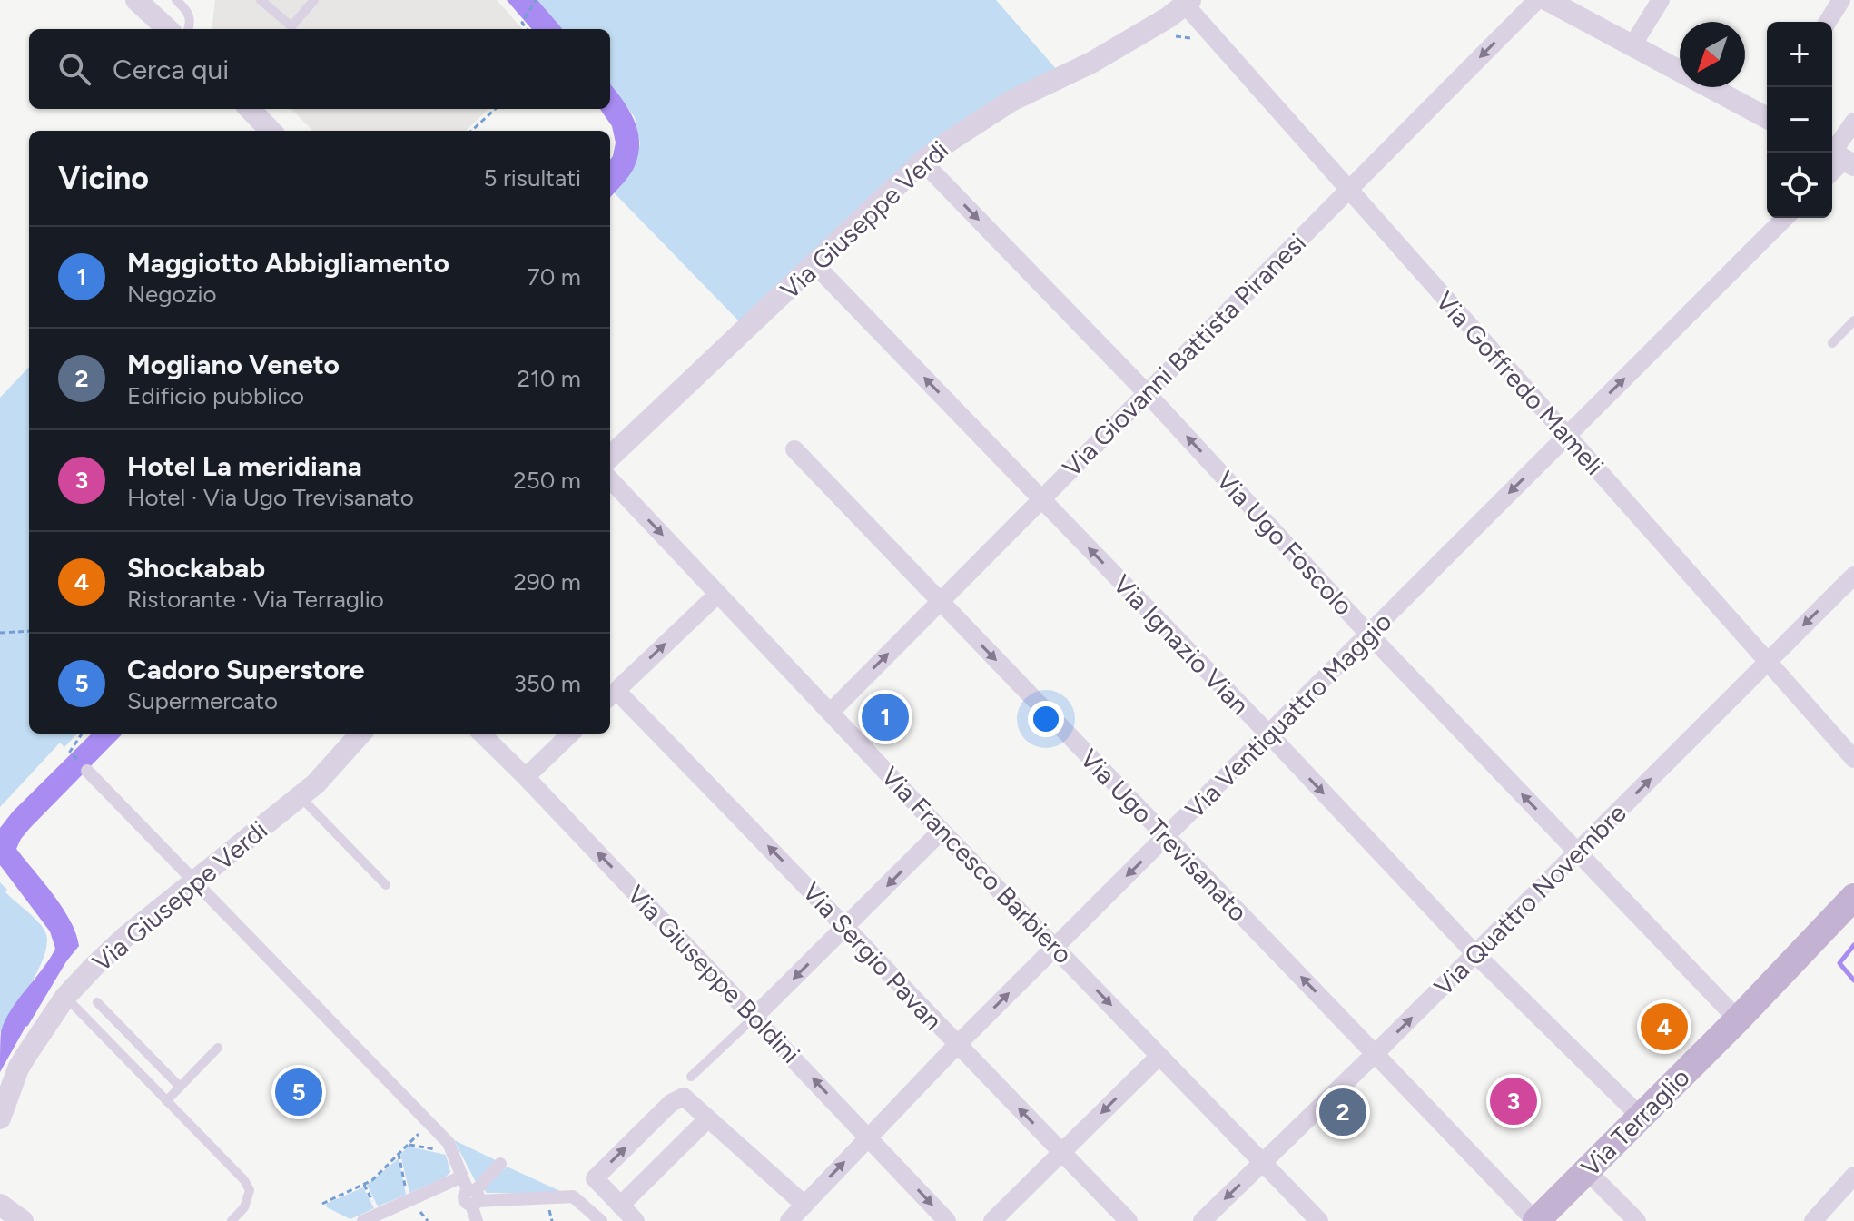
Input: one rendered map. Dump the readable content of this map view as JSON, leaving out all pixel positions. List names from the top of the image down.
{
  "streets": {
    "main road": ["Via Terraglio"],
    "street": [
      "Via Giuseppe Verdi",
      "Via Giovanni Battista Piranesi",
      "Via Goffredo Mameli",
      "Via Ugo Foscolo",
      "Via Ignazio Vian",
      "Via Ventiquattro Maggio",
      "Via Ugo Trevisanato",
      "Via Francesco Barbiero",
      "Via Quattro Novembre",
      "Via Sergio Pavan",
      "Via Giuseppe Boldini"
    ]
  },
  "crossings": [
    ["Via Giuseppe Verdi", "Via Goffredo Mameli"],
    ["Via Giuseppe Verdi", "Via Ugo Foscolo"],
    ["Via Giuseppe Verdi", "Via Ignazio Vian"],
    ["Via Giovanni Battista Piranesi", "Via Goffredo Mameli"],
    ["Via Giovanni Battista Piranesi", "Via Ugo Foscolo"],
    ["Via Giovanni Battista Piranesi", "Via Ignazio Vian"],
    ["Via Giovanni Battista Piranesi", "Via Ugo Trevisanato"],
    ["Via Giovanni Battista Piranesi", "Via Francesco Barbiero"],
    ["Via Goffredo Mameli", "Via Ventiquattro Maggio"],
    ["Via Goffredo Mameli", "Via Quattro Novembre"],
    ["Via Ugo Foscolo", "Via Ventiquattro Maggio"],
    ["Via Ugo Foscolo", "Via Quattro Novembre"],
    ["Via Ugo Foscolo", "Via Terraglio"],
    ["Via Ignazio Vian", "Via Ventiquattro Maggio"],
    ["Via Ignazio Vian", "Via Quattro Novembre"],
    ["Via Ignazio Vian", "Via Terraglio"],
    ["Via Ventiquattro Maggio", "Via Ugo Trevisanato"],
    ["Via Ventiquattro Maggio", "Via Francesco Barbiero"],
    ["Via Ventiquattro Maggio", "Via Sergio Pavan"],
    ["Via Ventiquattro Maggio", "Via Giuseppe Boldini"],
    ["Via Ugo Trevisanato", "Via Quattro Novembre"],
    ["Via Ugo Trevisanato", "Via Terraglio"],
    ["Via Francesco Barbiero", "Via Quattro Novembre"]
  ],
  "one_way": ["Via Sergio Pavan"],
  "north": "bottom left",
  "page": {
    "map_buttons": ["+", "−"],
    "search": "Cerca qui",
    "heading": ["Vicino", "5 risultati"],
    "list": [
      {
        "mark": "1",
        "name": "Maggiotto Abbigliamento",
        "note": "Negozio",
        "value": "70 m"
      },
      {
        "mark": "2",
        "name": "Mogliano Veneto",
        "note": "Edificio pubblico",
        "value": "210 m"
      },
      {
        "mark": "3",
        "name": "Hotel La meridiana",
        "note": "Hotel · Via Ugo Trevisanato",
        "value": "250 m"
      },
      {
        "mark": "4",
        "name": "Shockabab",
        "note": "Ristorante · Via Terraglio",
        "value": "290 m"
      },
      {
        "mark": "5",
        "name": "Cadoro Superstore",
        "note": "Supermercato",
        "value": "350 m"
      }
    ],
    "pins": [
      "1",
      "4",
      "5",
      "3",
      "2"
    ]
  }
}
